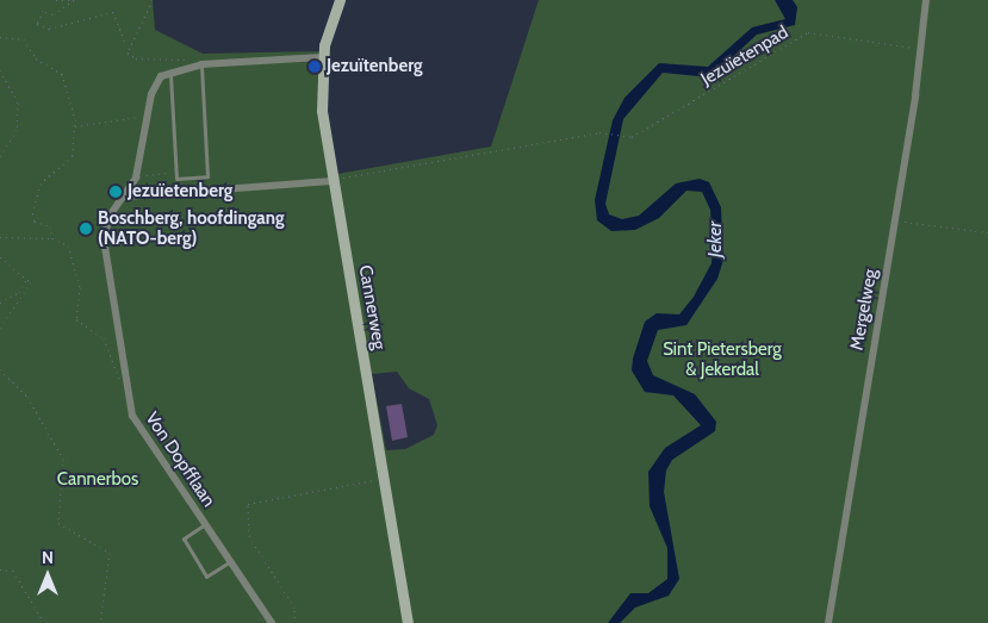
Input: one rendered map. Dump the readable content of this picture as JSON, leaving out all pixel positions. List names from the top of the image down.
{
  "streets": {
    "main road": ["Cannerweg"],
    "street": ["Mergelweg", "Von Dopfflaan"],
    "path": ["Jezuïetenpad"]
  },
  "crossings": [
    ["Jezuïetenpad", "Cannerweg"],
    ["Jezuïetenpad", "Mergelweg"]
  ],
  "water": ["Jeker"],
  "parks": ["Sint Pietersberg & Jekerdal", "Cannerbos"],
  "places": ["Jezuïtenberg", "Jezuïetenberg", "Boschberg, hoofdingang (NATO-berg)"],
  "north": "top"
}
